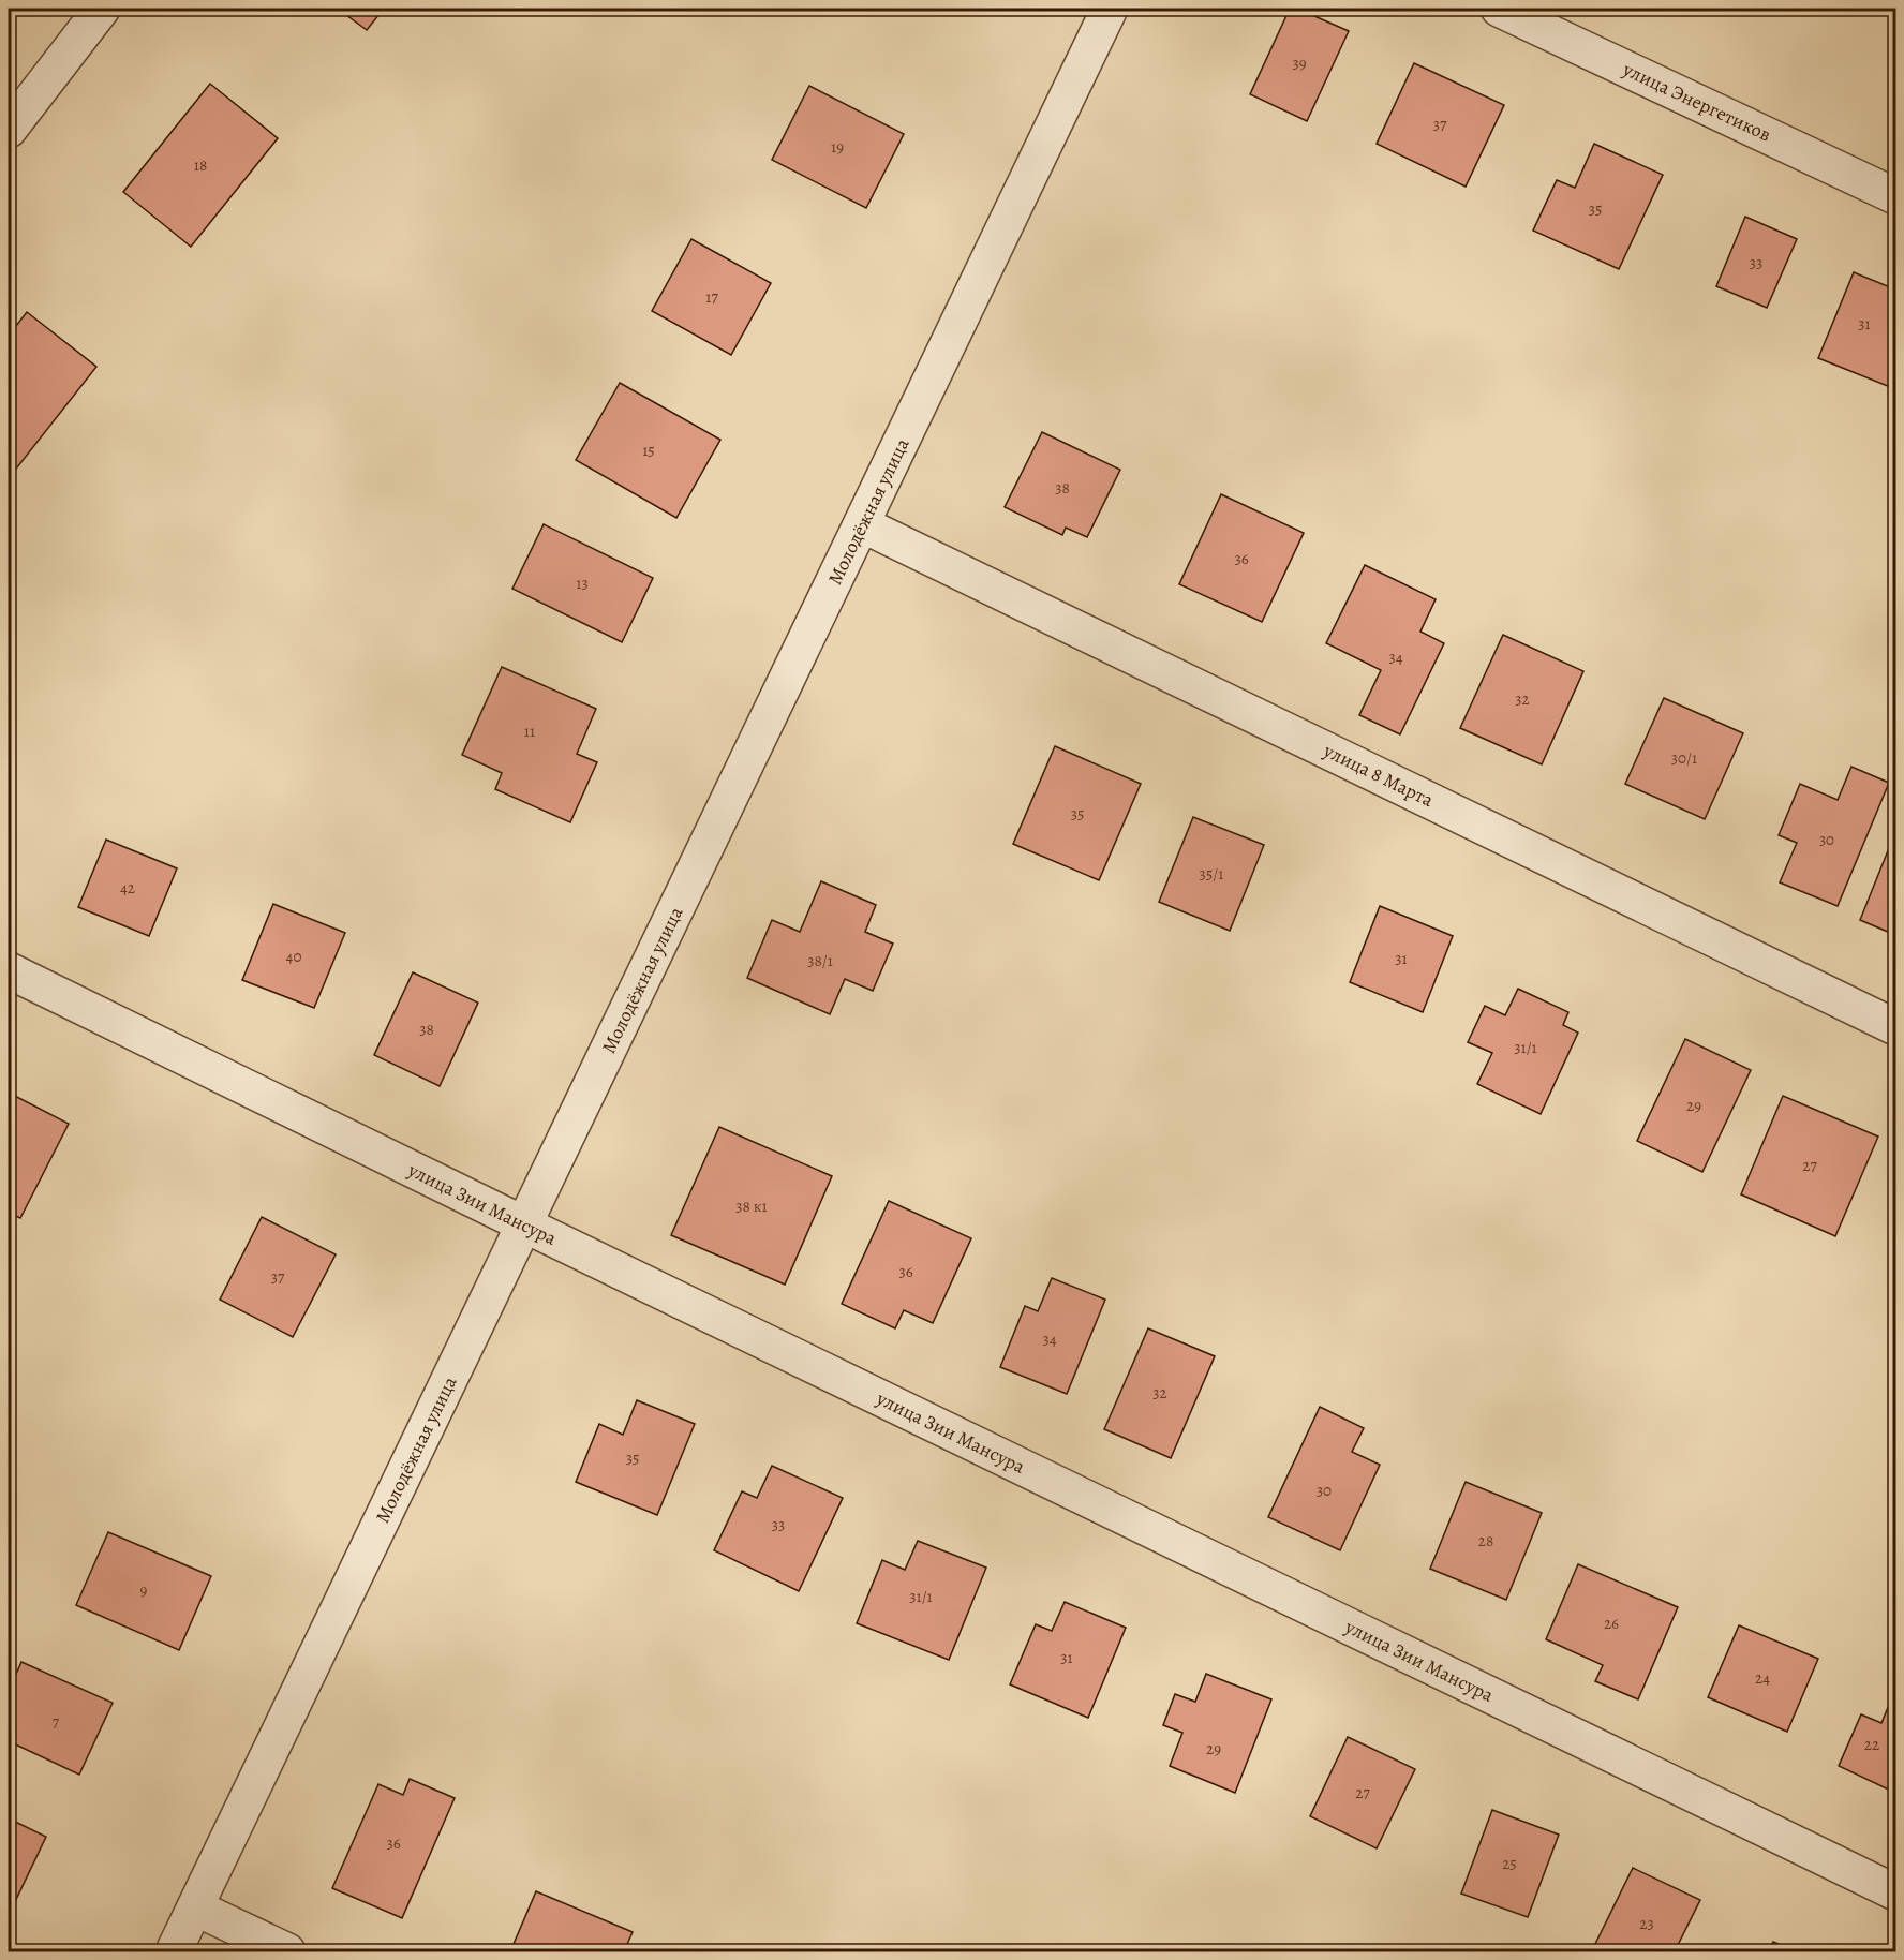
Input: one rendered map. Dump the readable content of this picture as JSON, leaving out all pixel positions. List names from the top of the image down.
{
  "streets": {
    "street": [
      "улица Энергетиков",
      "Молодёжная улица",
      "улица 8 Марта",
      "улица Зии Мансура"
    ]
  },
  "crossings": [
    ["Молодёжная улица", "улица 8 Марта"],
    ["Молодёжная улица", "улица Зии Мансура"]
  ],
  "house_numbers": [
    "39",
    "37",
    "19",
    "18",
    "35",
    "33",
    "17",
    "31",
    "15",
    "38",
    "36",
    "13",
    "34",
    "32",
    "11",
    "30/1",
    "35",
    "30",
    "35/1",
    "42",
    "40",
    "31",
    "38/1",
    "38",
    "31/1",
    "29",
    "27",
    "38 к1",
    "36",
    "37",
    "34",
    "32",
    "35",
    "30",
    "33",
    "28",
    "9",
    "31/1",
    "26",
    "31",
    "24",
    "7",
    "22",
    "29",
    "27",
    "36",
    "25",
    "23"
  ]
}
